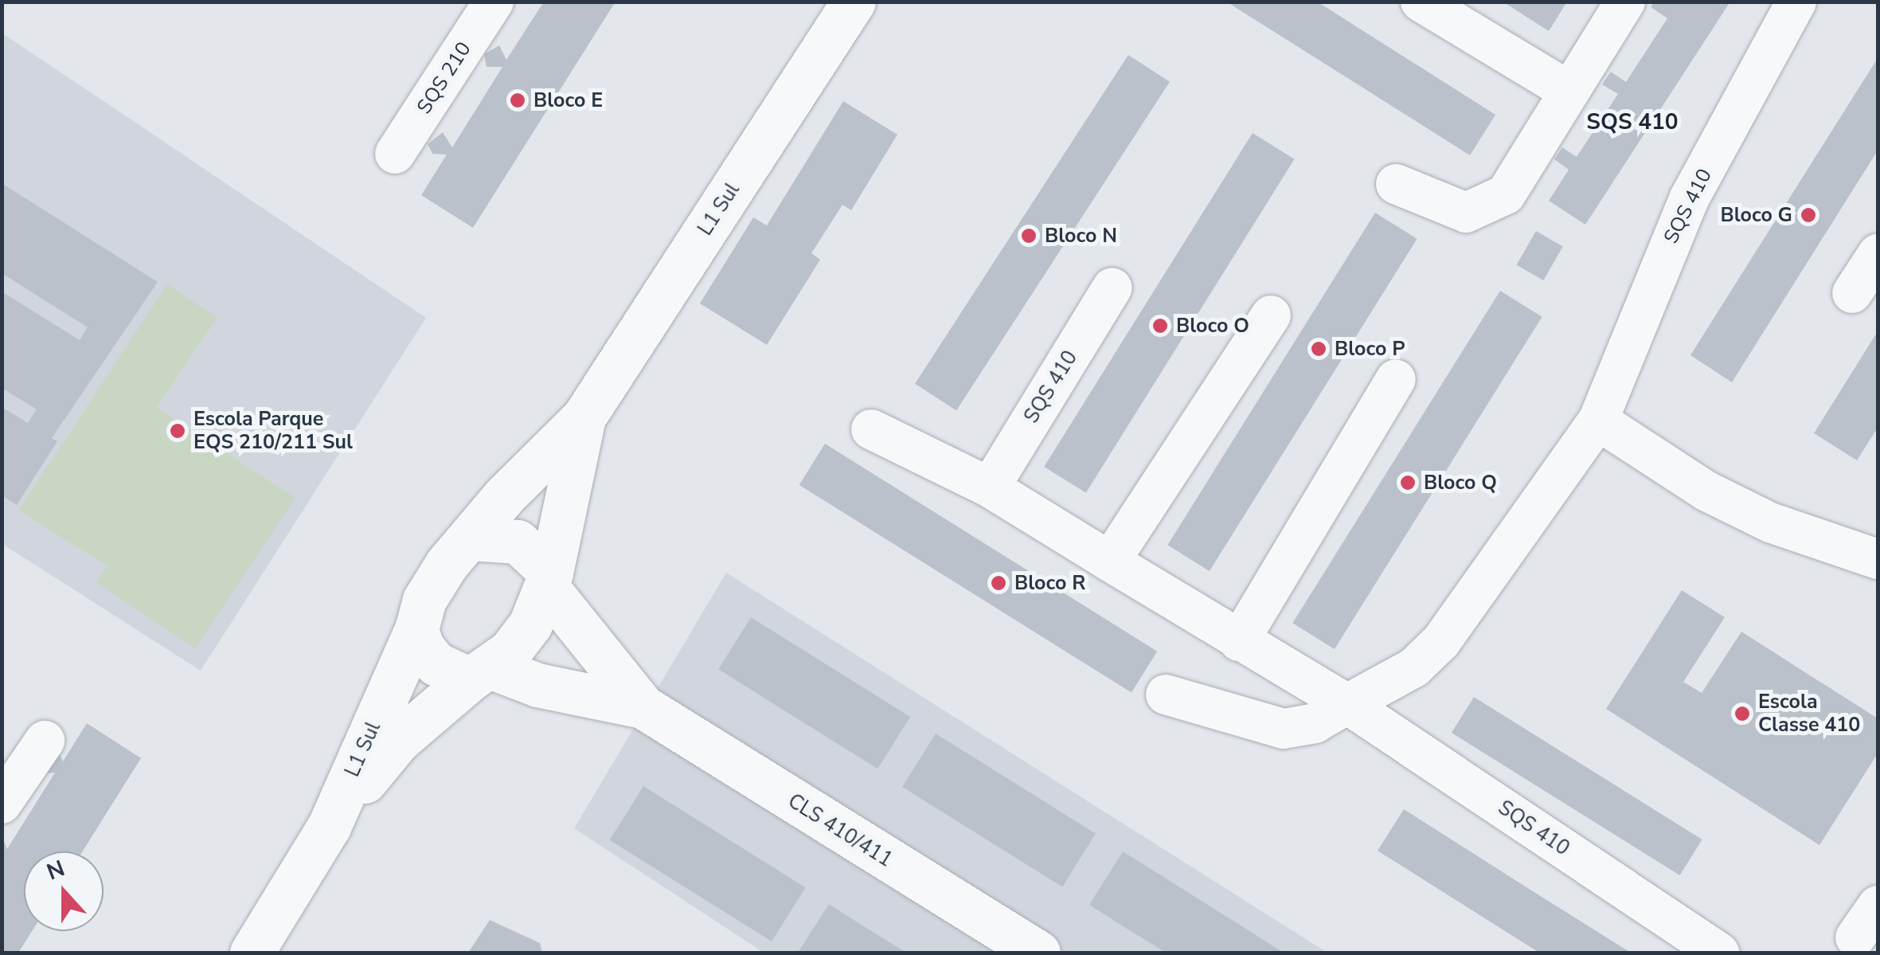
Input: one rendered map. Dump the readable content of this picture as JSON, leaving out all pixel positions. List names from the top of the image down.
{
  "streets": {
    "street": [
      "SQS 210",
      "SQS 410",
      "L1 Sul",
      "CLS 410/411"
    ]
  },
  "crossings": [
    ["L1 Sul", "CLS 410/411"]
  ],
  "districts": ["SQS 410"],
  "places": [
    "Bloco E",
    "Bloco G",
    "Bloco N",
    "Bloco O",
    "Bloco P",
    "Escola Parque EQS 210/211 Sul",
    "Bloco Q",
    "Bloco R",
    "Escola Classe 410"
  ],
  "north": "top"
}
